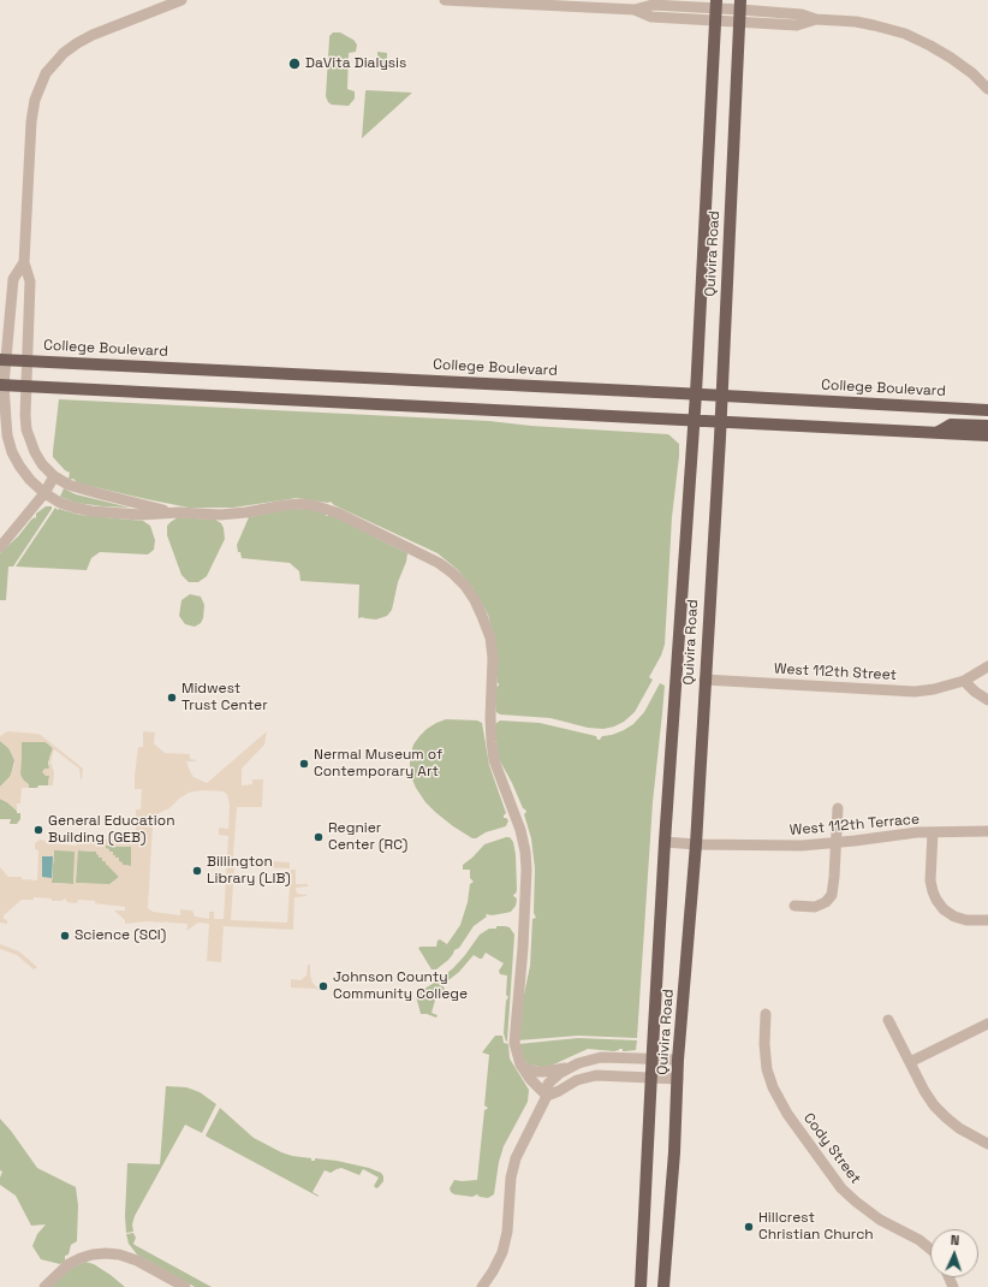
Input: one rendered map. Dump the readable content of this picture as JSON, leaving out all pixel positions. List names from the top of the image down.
{
  "streets": {
    "main road": ["Quivira Road", "College Boulevard"],
    "street": ["West 112th Street", "West 112th Terrace", "Cody Street"]
  },
  "crossings": [
    ["Quivira Road", "College Boulevard"],
    ["Quivira Road", "West 112th Street"],
    ["Quivira Road", "West 112th Terrace"]
  ],
  "places": [
    "DaVita Dialysis",
    "Midwest Trust Center",
    "Nermal Museum of Contemporary Art",
    "General Education Building (GEB)",
    "Regnier Center (RC)",
    "Billington Library (LIB)",
    "Science (SCI)",
    "Johnson County Community College",
    "Hillcrest Christian Church"
  ],
  "north": "top"
}
